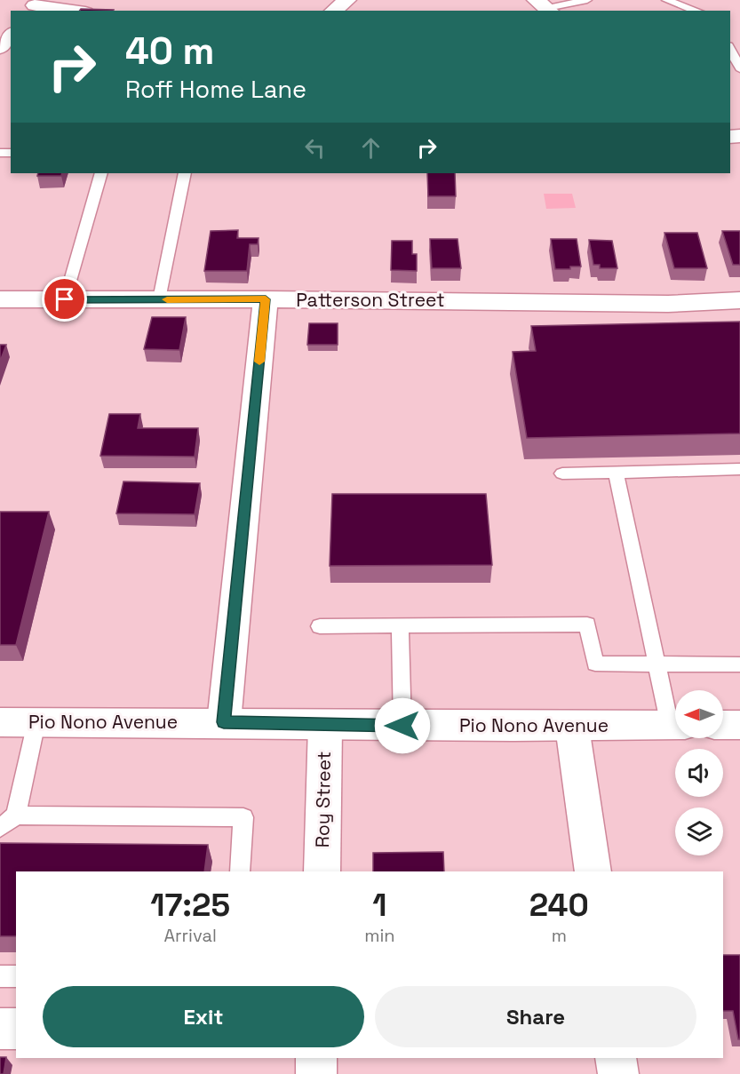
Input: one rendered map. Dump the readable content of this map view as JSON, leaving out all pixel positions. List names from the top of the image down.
{
  "streets": {
    "street": ["Patterson Street", "Pio Nono Avenue", "Roy Street"]
  },
  "crossings": [
    ["Pio Nono Avenue", "Roy Street"]
  ],
  "north": "left",
  "page": {
    "turn": ["40 m", "Roff Home Lane"],
    "eta": [
      "17:25",
      "Arrival",
      "1",
      "min",
      "240",
      "m"
    ],
    "buttons": ["Exit", "Share"]
  }
}
